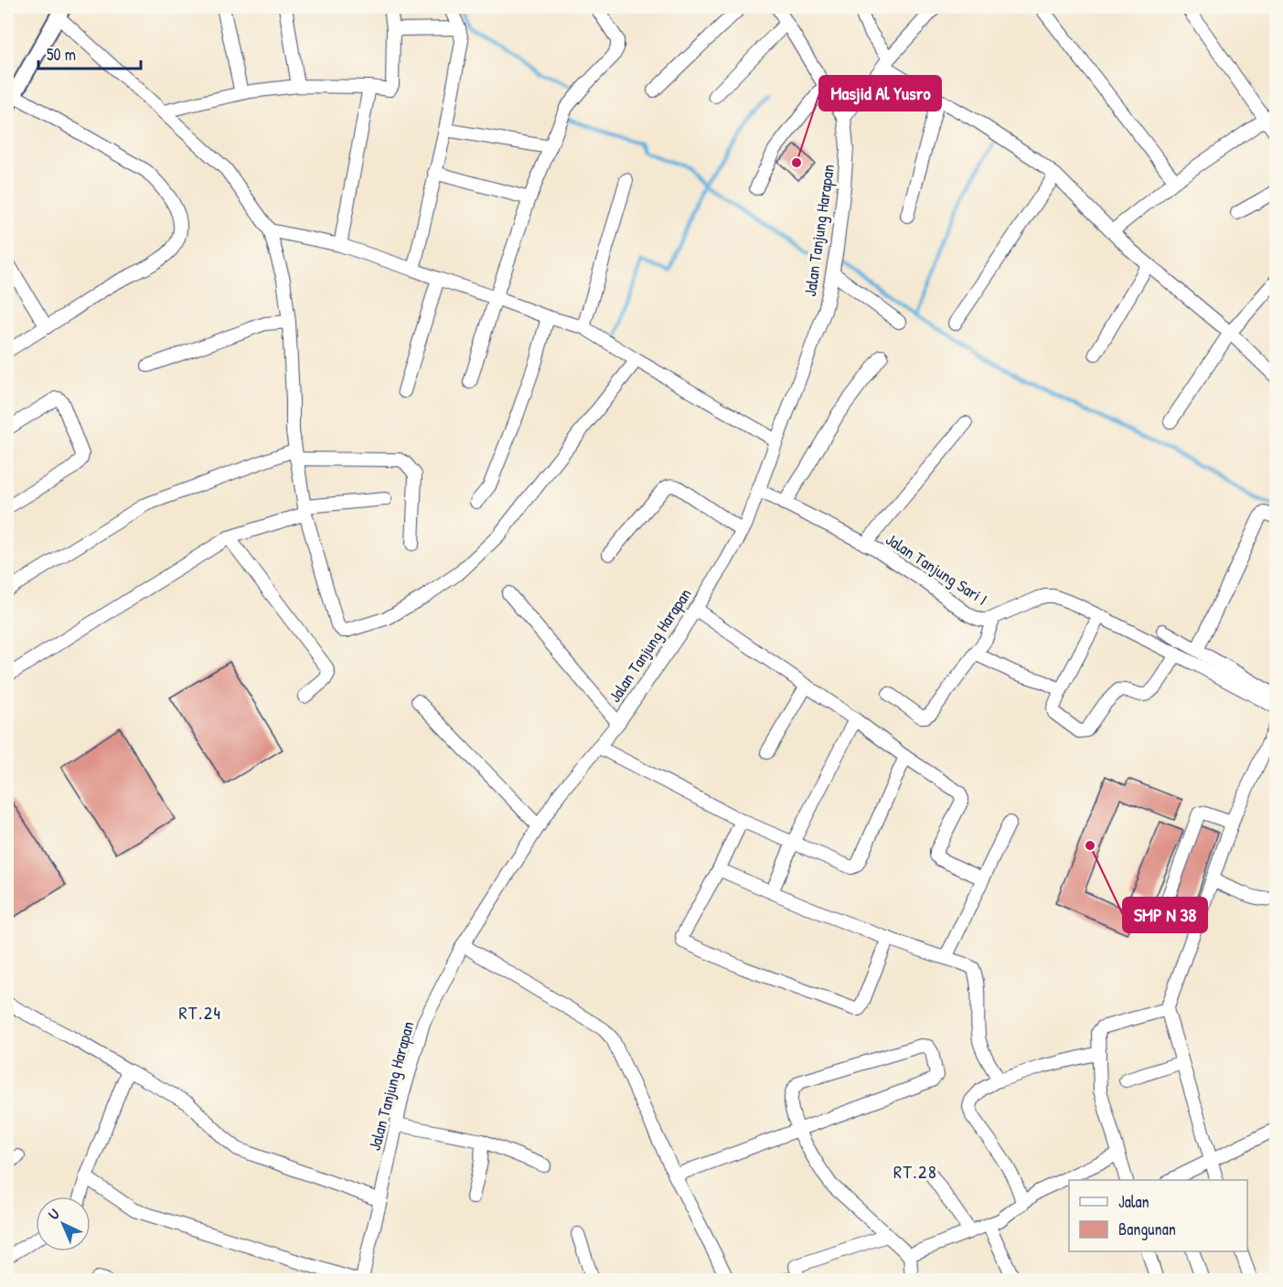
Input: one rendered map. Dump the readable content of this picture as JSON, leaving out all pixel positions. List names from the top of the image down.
{
  "streets": {
    "street": ["Jalan Tanjung Harapan", "Jalan Tanjung Sari I"]
  },
  "crossings": [
    ["Jalan Tanjung Harapan", "Jalan Tanjung Sari I"]
  ],
  "districts": ["RT.24", "RT.28"],
  "places": ["Masjid Al Yusro", "SMP N 38"],
  "legend": ["Jalan", "Bangunan"],
  "scale_bar": "50 m",
  "north": "top left"
}
